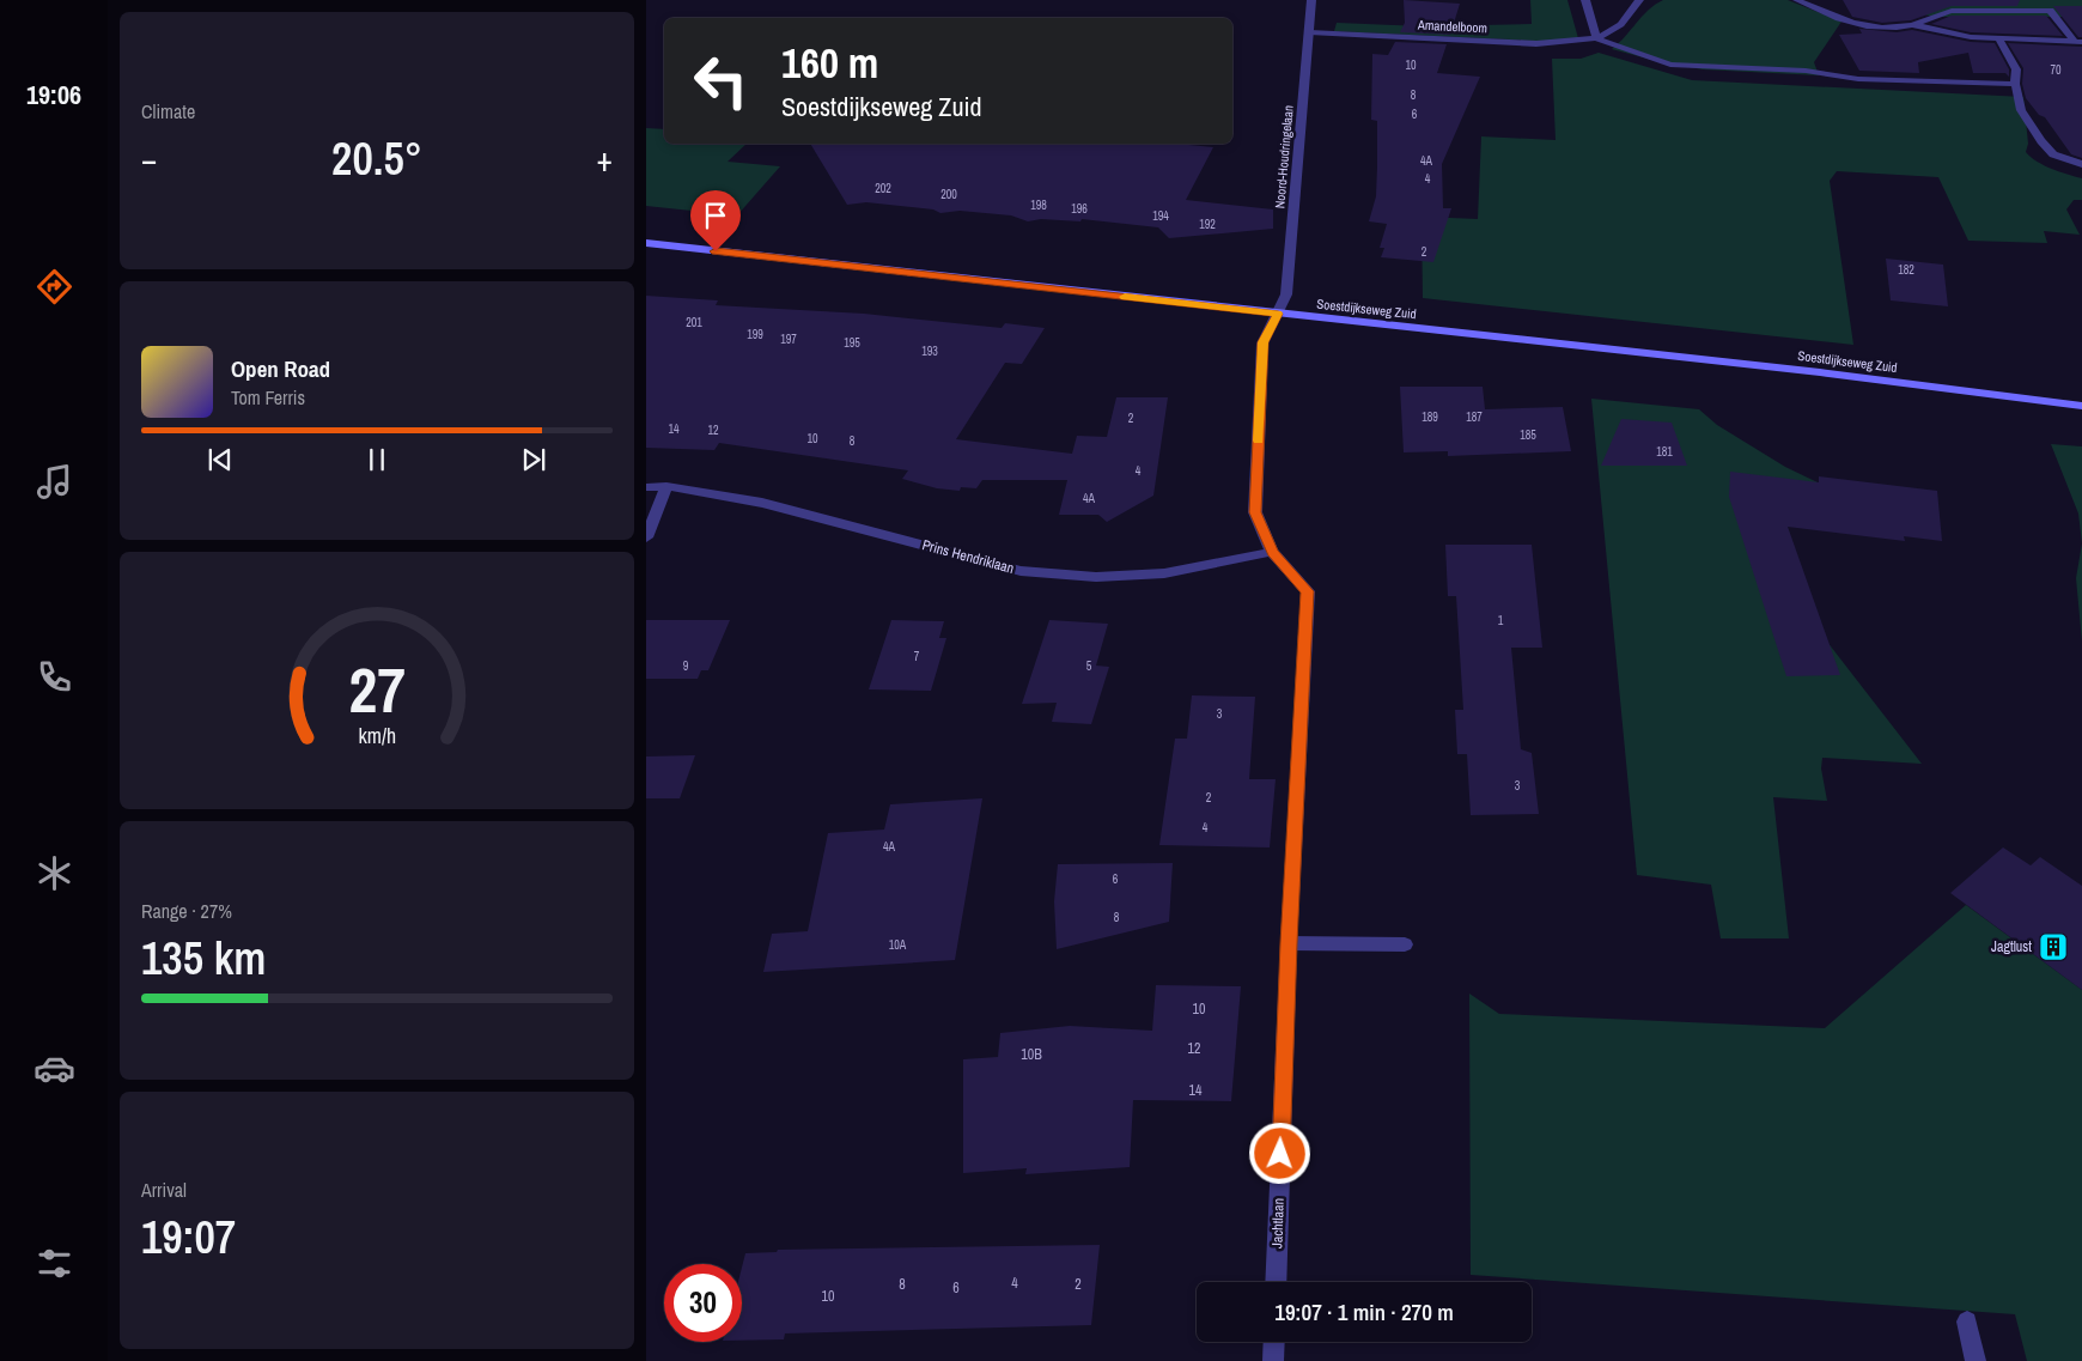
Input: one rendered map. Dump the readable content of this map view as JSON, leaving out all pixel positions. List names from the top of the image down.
{
  "streets": {
    "main road": ["Soestdijkseweg Zuid"],
    "street": [
      "Amandelboom",
      "Noord-Houdringelaan",
      "Prins Hendriklaan",
      "Jachtlaan"
    ]
  },
  "crossings": [
    ["Amandelboom", "Noord-Houdringelaan"],
    ["Noord-Houdringelaan", "Soestdijkseweg Zuid"],
    ["Noord-Houdringelaan", "Jachtlaan"],
    ["Soestdijkseweg Zuid", "Jachtlaan"],
    ["Prins Hendriklaan", "Jachtlaan"]
  ],
  "places": {
    "building": ["Jagtlust"]
  },
  "house_numbers": [
    "10",
    "70",
    "8",
    "6",
    "4A",
    "4",
    "202",
    "200",
    "198",
    "196",
    "194",
    "192",
    "2",
    "182",
    "201",
    "199",
    "197",
    "195",
    "193",
    "189",
    "187",
    "2",
    "14",
    "12",
    "185",
    "10",
    "8",
    "181",
    "4",
    "4A",
    "1",
    "7",
    "9",
    "5",
    "3",
    "3",
    "2",
    "4",
    "4A",
    "6",
    "8",
    "10A",
    "10",
    "12",
    "10B",
    "14",
    "4",
    "8",
    "2",
    "6",
    "10"
  ],
  "page": {
    "tabs": "19:06",
    "tile": [
      "Climate",
      ["Range · 27%", "135 km"],
      ["Arrival", "19:07"]
    ],
    "turn": ["160 m", "Soestdijkseweg Zuid"],
    "heat": ["−", "20.5°", "+"],
    "song": ["Open Road", "Tom Ferris"],
    "limit": "30",
    "trip": "19:07 · 1 min · 270 m",
    "gauge": ["27", "km/h"]
  }
}
